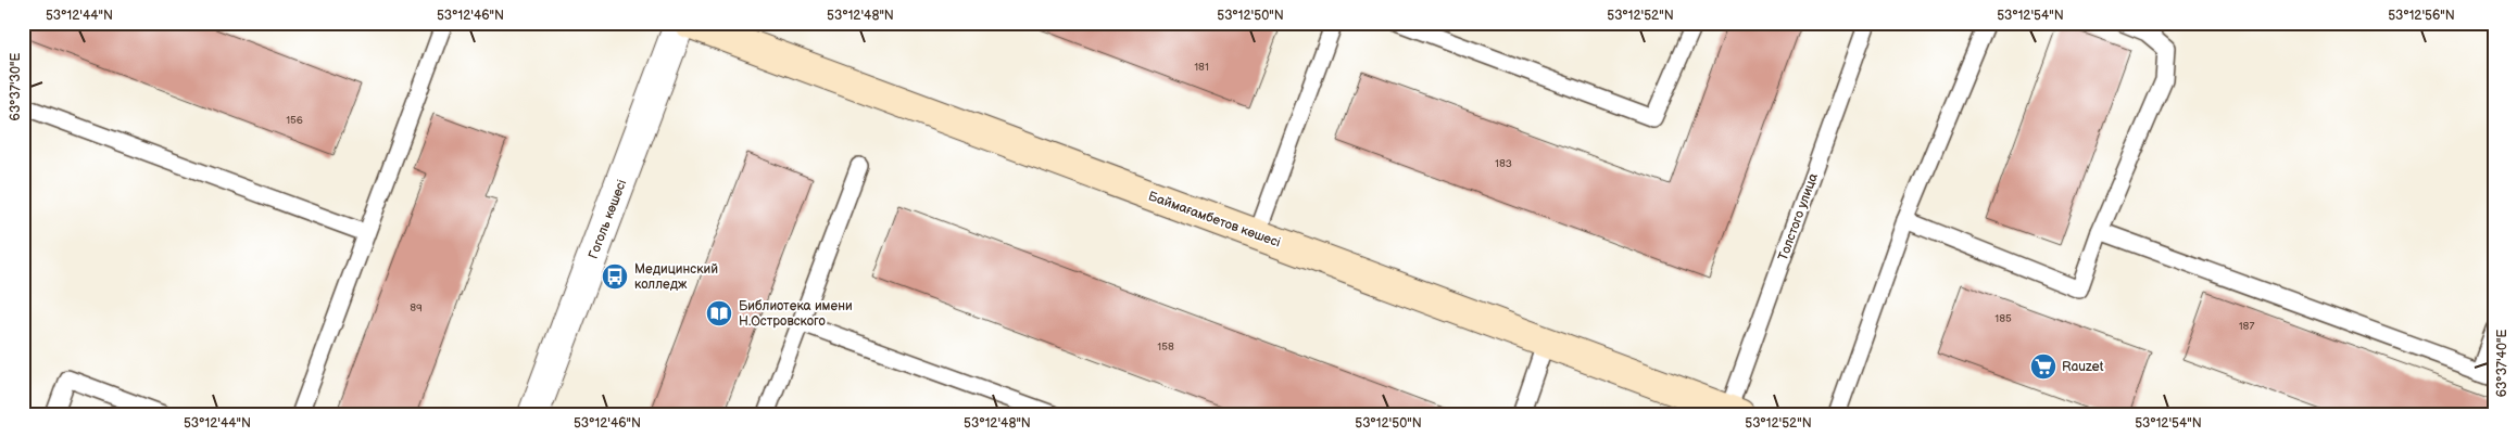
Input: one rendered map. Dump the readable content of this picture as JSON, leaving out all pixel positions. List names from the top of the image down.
{
  "streets": {
    "main road": ["Баймағамбетов көшесі"],
    "street": ["Гоголь көшесі"],
    "lane": ["Толстого улица"]
  },
  "crossings": [
    ["Толстого улица", "Баймағамбетов көшесі"]
  ],
  "places": {
    "bus stop": ["Медицинский колледж"],
    "library": ["Библиотека имени Н.Островского"],
    "supermarket": ["Rauzet"]
  },
  "house_numbers": [
    "181",
    "156",
    "183",
    "89",
    "185",
    "187",
    "158"
  ],
  "coordinates": [
    "53°12'44\"N",
    "53°12'46\"N",
    "53°12'48\"N",
    "53°12'50\"N",
    "53°12'52\"N",
    "53°12'54\"N",
    "53°12'56\"N",
    "63°37'30\"E",
    "63°37'40\"E"
  ]
}
